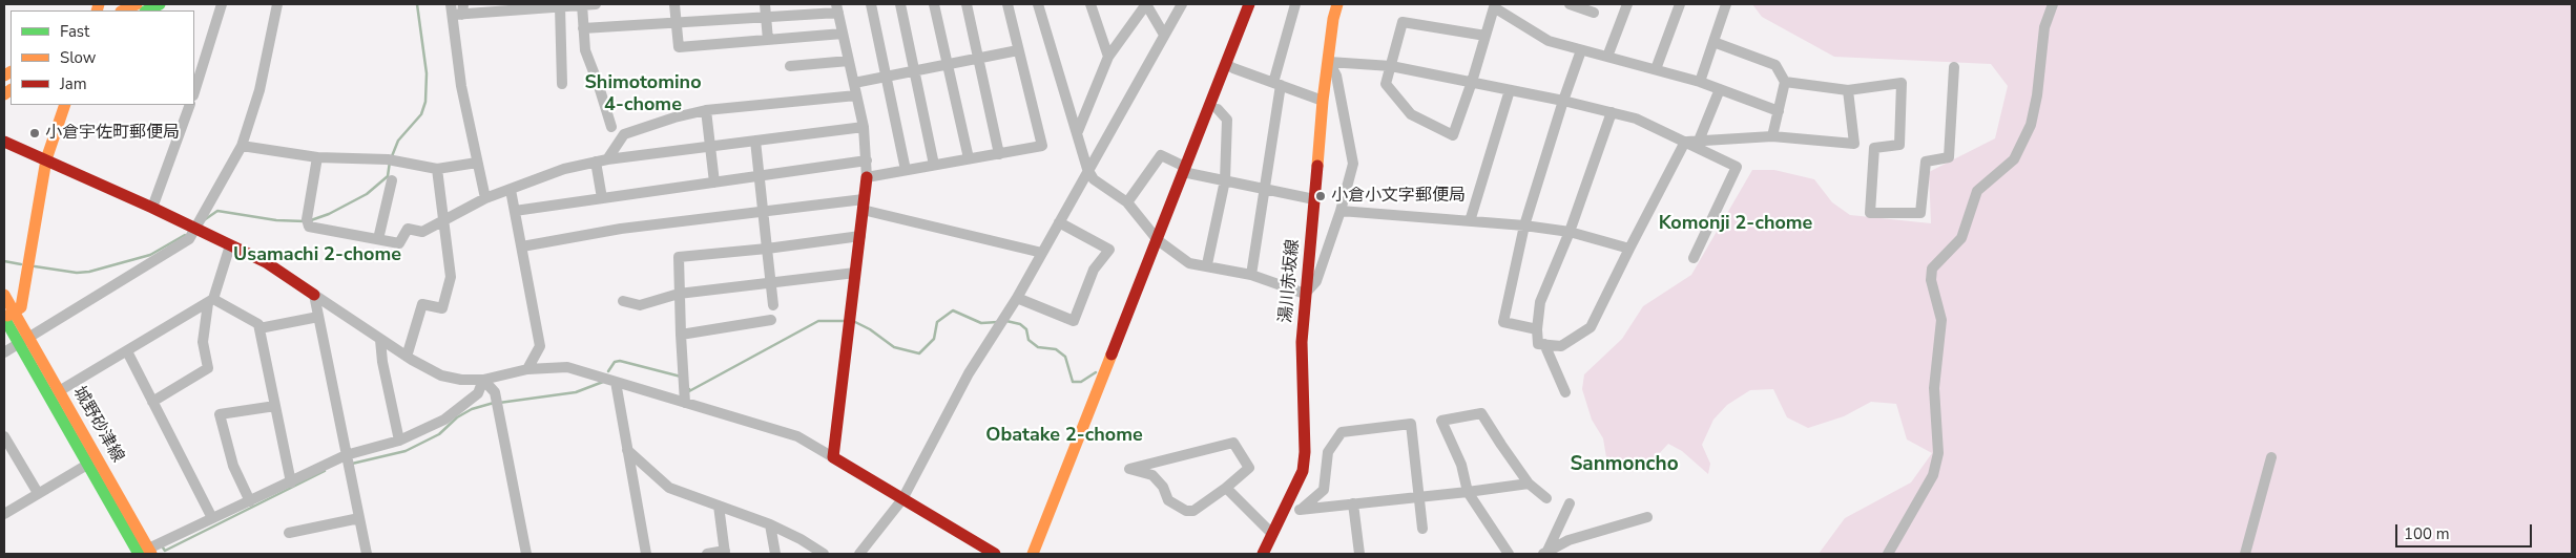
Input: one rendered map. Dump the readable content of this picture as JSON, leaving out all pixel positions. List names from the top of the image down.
{
  "streets": {
    "main road": ["湯川赤坂線", "城野砂津線"]
  },
  "districts": [
    "Shimotomino 4-chome",
    "Komonji 2-chome",
    "Usamachi 2-chome",
    "Obatake 2-chome",
    "Sanmoncho"
  ],
  "places": ["小倉宇佐町郵便局", "小倉小文字郵便局"],
  "legend": ["Fast", "Slow", "Jam"],
  "scale_bar": "100 m"
}
